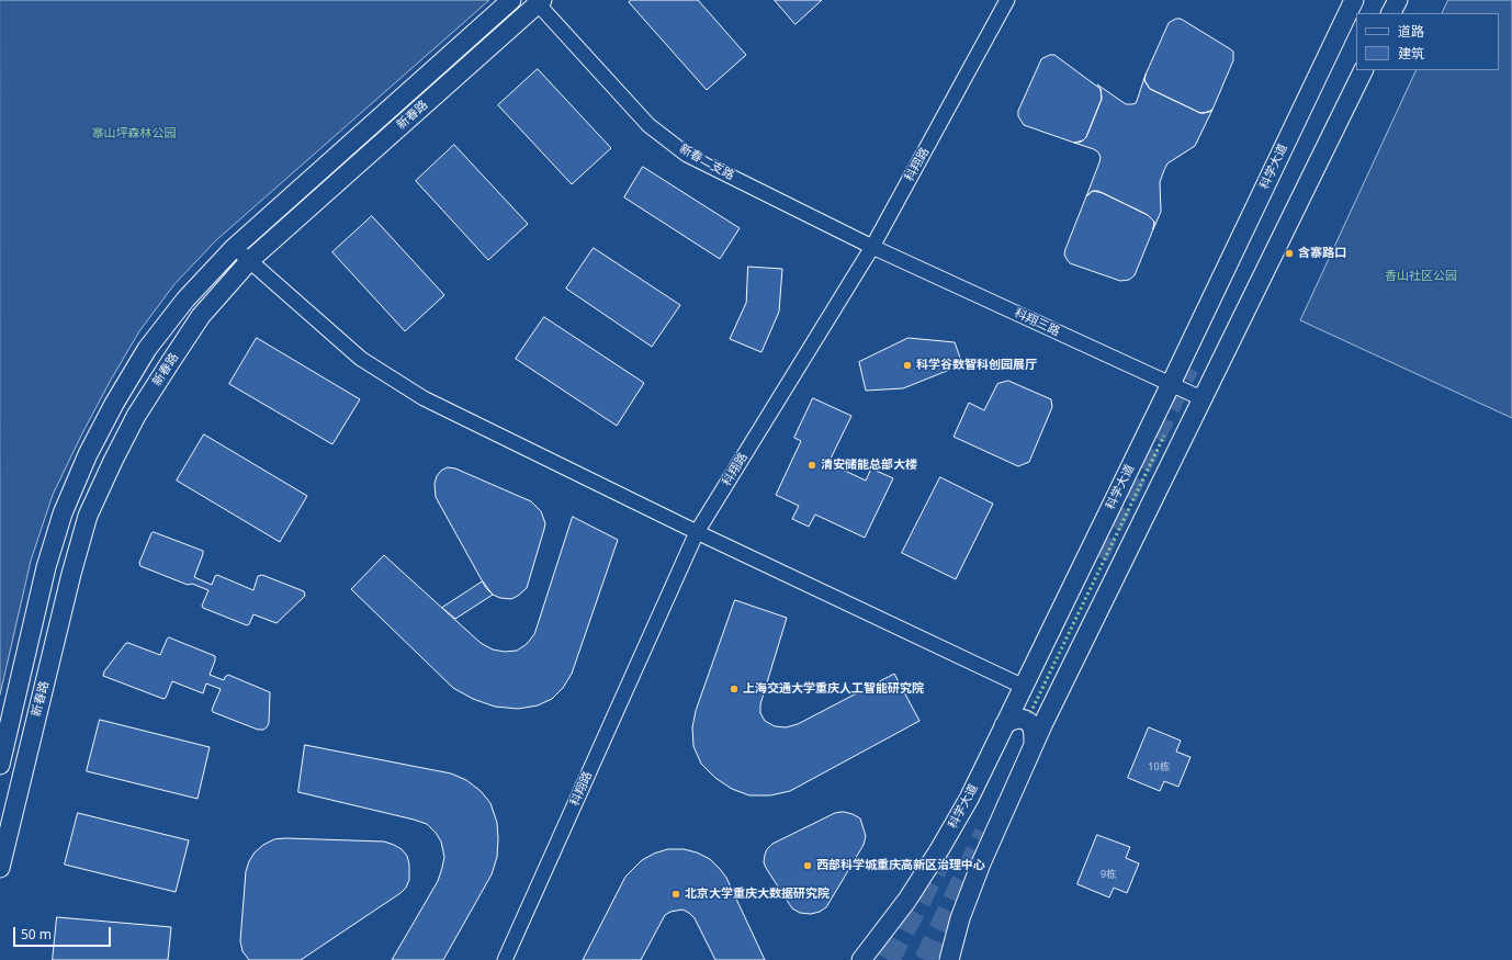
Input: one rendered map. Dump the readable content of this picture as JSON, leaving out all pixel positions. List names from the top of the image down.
{
  "streets": {
    "main road": ["新春路", "科学大道"],
    "street": ["新春二支路", "科翔路", "科翔三路"]
  },
  "crossings": [
    ["新春路", "新春二支路"],
    ["新春二支路", "科翔路"],
    ["新春二支路", "科翔三路"],
    ["科翔路", "科翔三路"],
    ["科学大道", "科翔三路"]
  ],
  "parks": ["寨山坪森林公园", "香山社区公园"],
  "places": [
    "含寨路口",
    "科学谷数智科创园展厅",
    "清安储能总部大楼",
    "上海交通大学重庆人工智能研究院",
    "西部科学城重庆高新区治理中心",
    "北京大学重庆大数据研究院"
  ],
  "house_numbers": ["10栋", "9栋"],
  "legend": ["道路", "建筑"],
  "scale_bar": "50 m"
}
